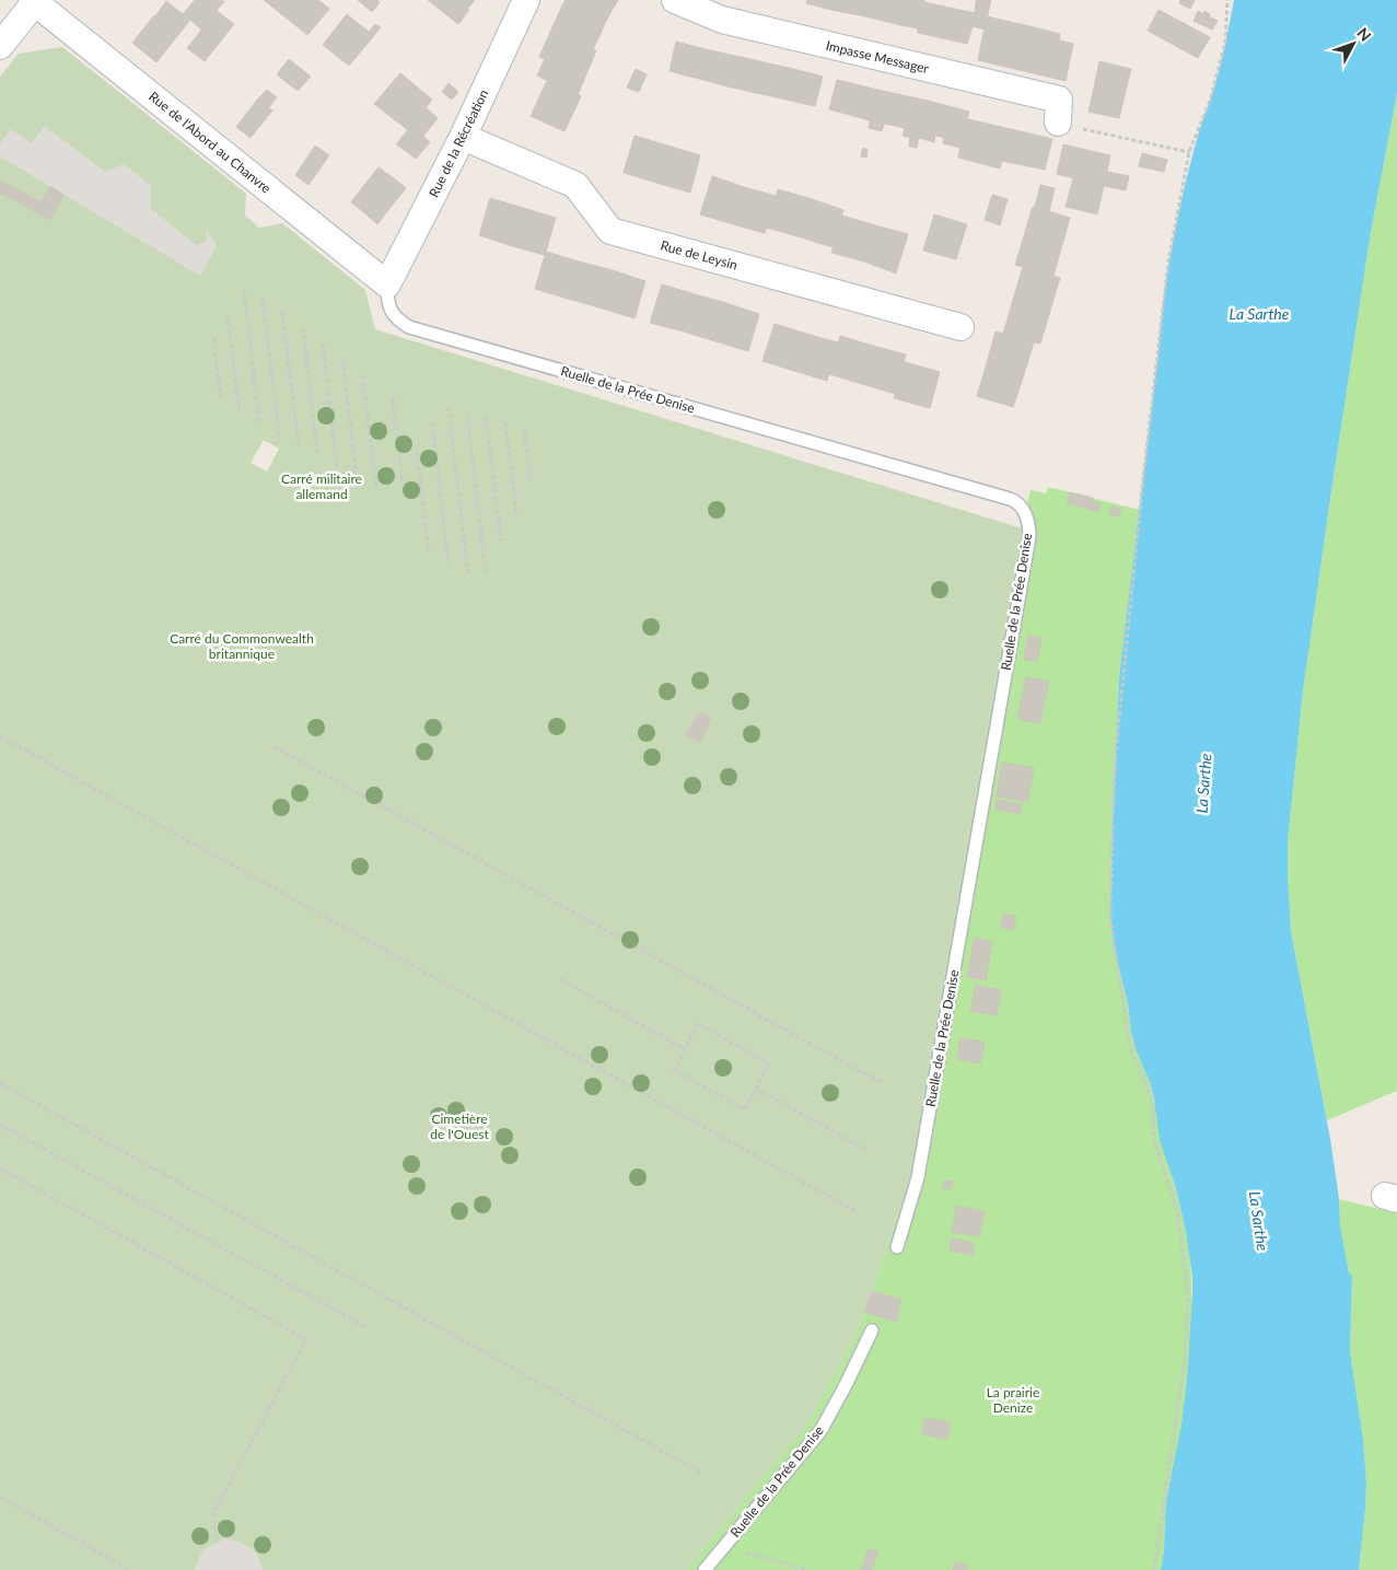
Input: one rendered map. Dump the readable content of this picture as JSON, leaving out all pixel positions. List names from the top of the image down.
{
  "streets": {
    "street": [
      "Impasse Messager",
      "Rue de l'Abord au Chanvre",
      "Rue de la Récréation",
      "Rue de Leysin"
    ],
    "lane": ["Ruelle de la Prée Denise"]
  },
  "crossings": [
    ["Rue de l'Abord au Chanvre", "Rue de la Récréation"],
    ["Rue de l'Abord au Chanvre", "Ruelle de la Prée Denise"],
    ["Rue de la Récréation", "Rue de Leysin"],
    ["Rue de la Récréation", "Ruelle de la Prée Denise"]
  ],
  "water": ["La Sarthe"],
  "parks": [
    "Carré militaire allemand",
    "Carré du Commonwealth britannique",
    "Cimetière de l'Ouest",
    "La prairie Denize"
  ],
  "north": "top right"
}
